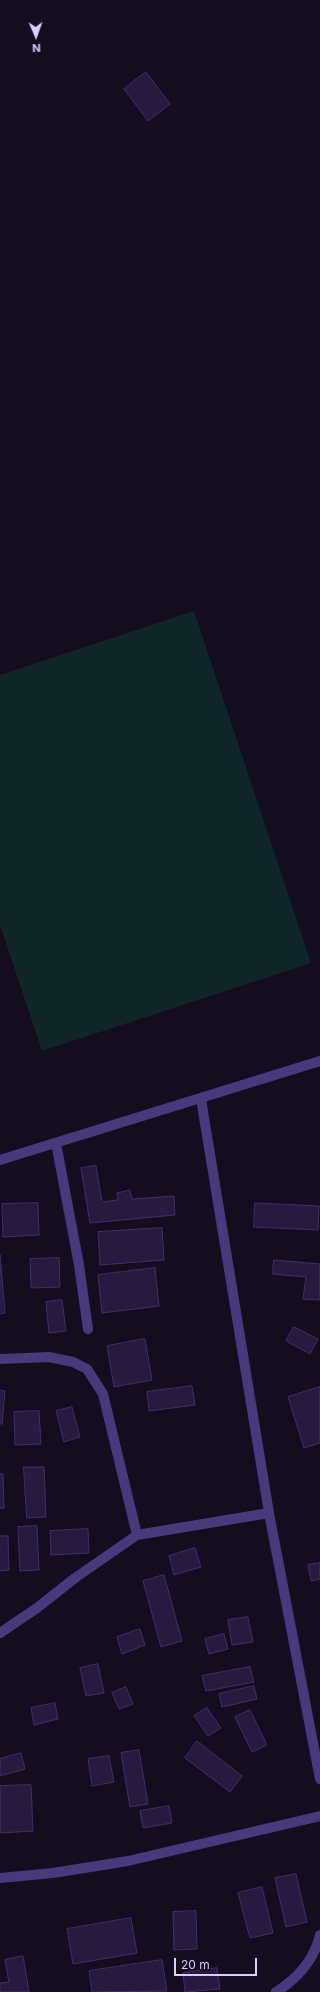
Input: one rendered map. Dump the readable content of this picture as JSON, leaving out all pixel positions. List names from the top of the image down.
{
  "scale_bar": "20 m",
  "north": "bottom"
}
